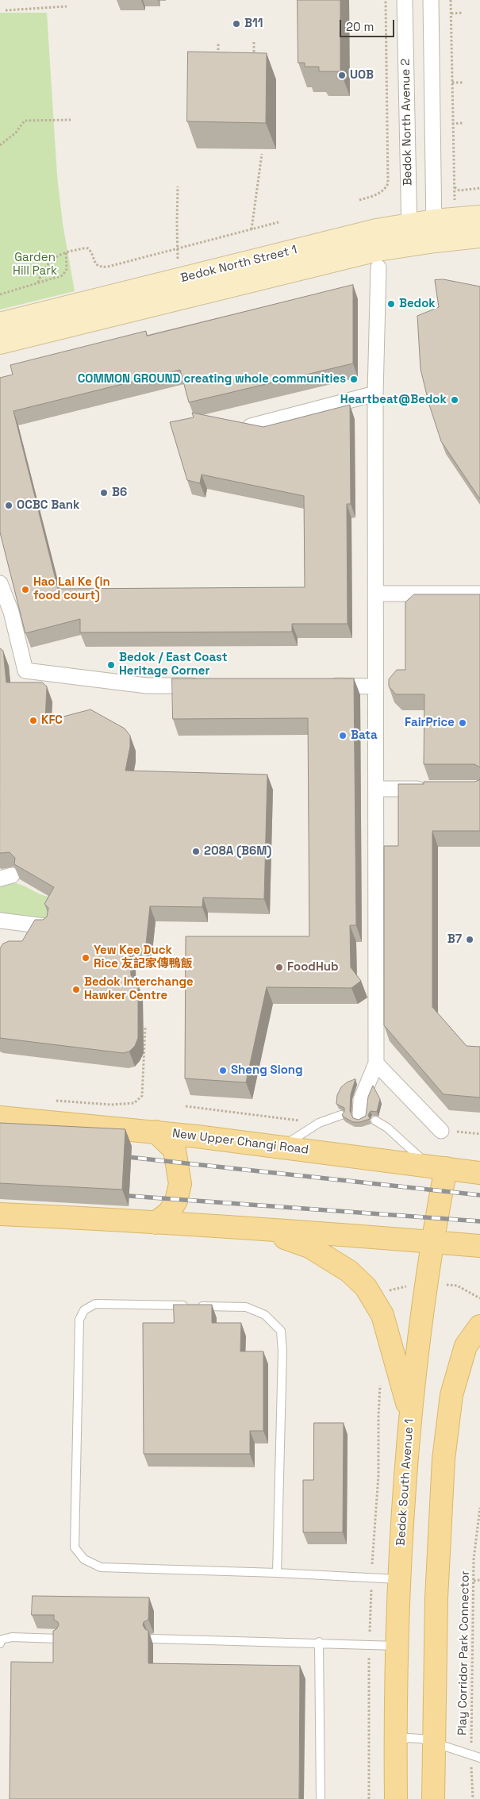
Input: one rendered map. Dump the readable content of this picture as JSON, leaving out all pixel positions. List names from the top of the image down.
{
  "streets": {
    "main road": ["New Upper Changi Road", "Bedok South Avenue 1"],
    "street": ["Bedok North Avenue 2", "Bedok North Street 1"],
    "path": ["Play Corridor Park Connector"]
  },
  "crossings": [
    ["Bedok North Avenue 2", "Bedok North Street 1"],
    ["New Upper Changi Road", "Bedok South Avenue 1"]
  ],
  "parks": ["Garden Hill Park"],
  "places": [
    "B11",
    "UOB",
    "Bedok",
    "COMMON GROUND creating whole communities",
    "Heartbeat@Bedok",
    "B6",
    "OCBC Bank",
    "Hao Lai Ke (in food court)",
    "Bedok / East Coast Heritage Corner",
    "KFC",
    "FairPrice",
    "Bata",
    "208A (B6M)",
    "B7",
    "Yew Kee Duck Rice 友記家傳鴨飯",
    "FoodHub",
    "Bedok Interchange Hawker Centre",
    "Sheng Siong"
  ],
  "scale_bar": "20 m"
}
